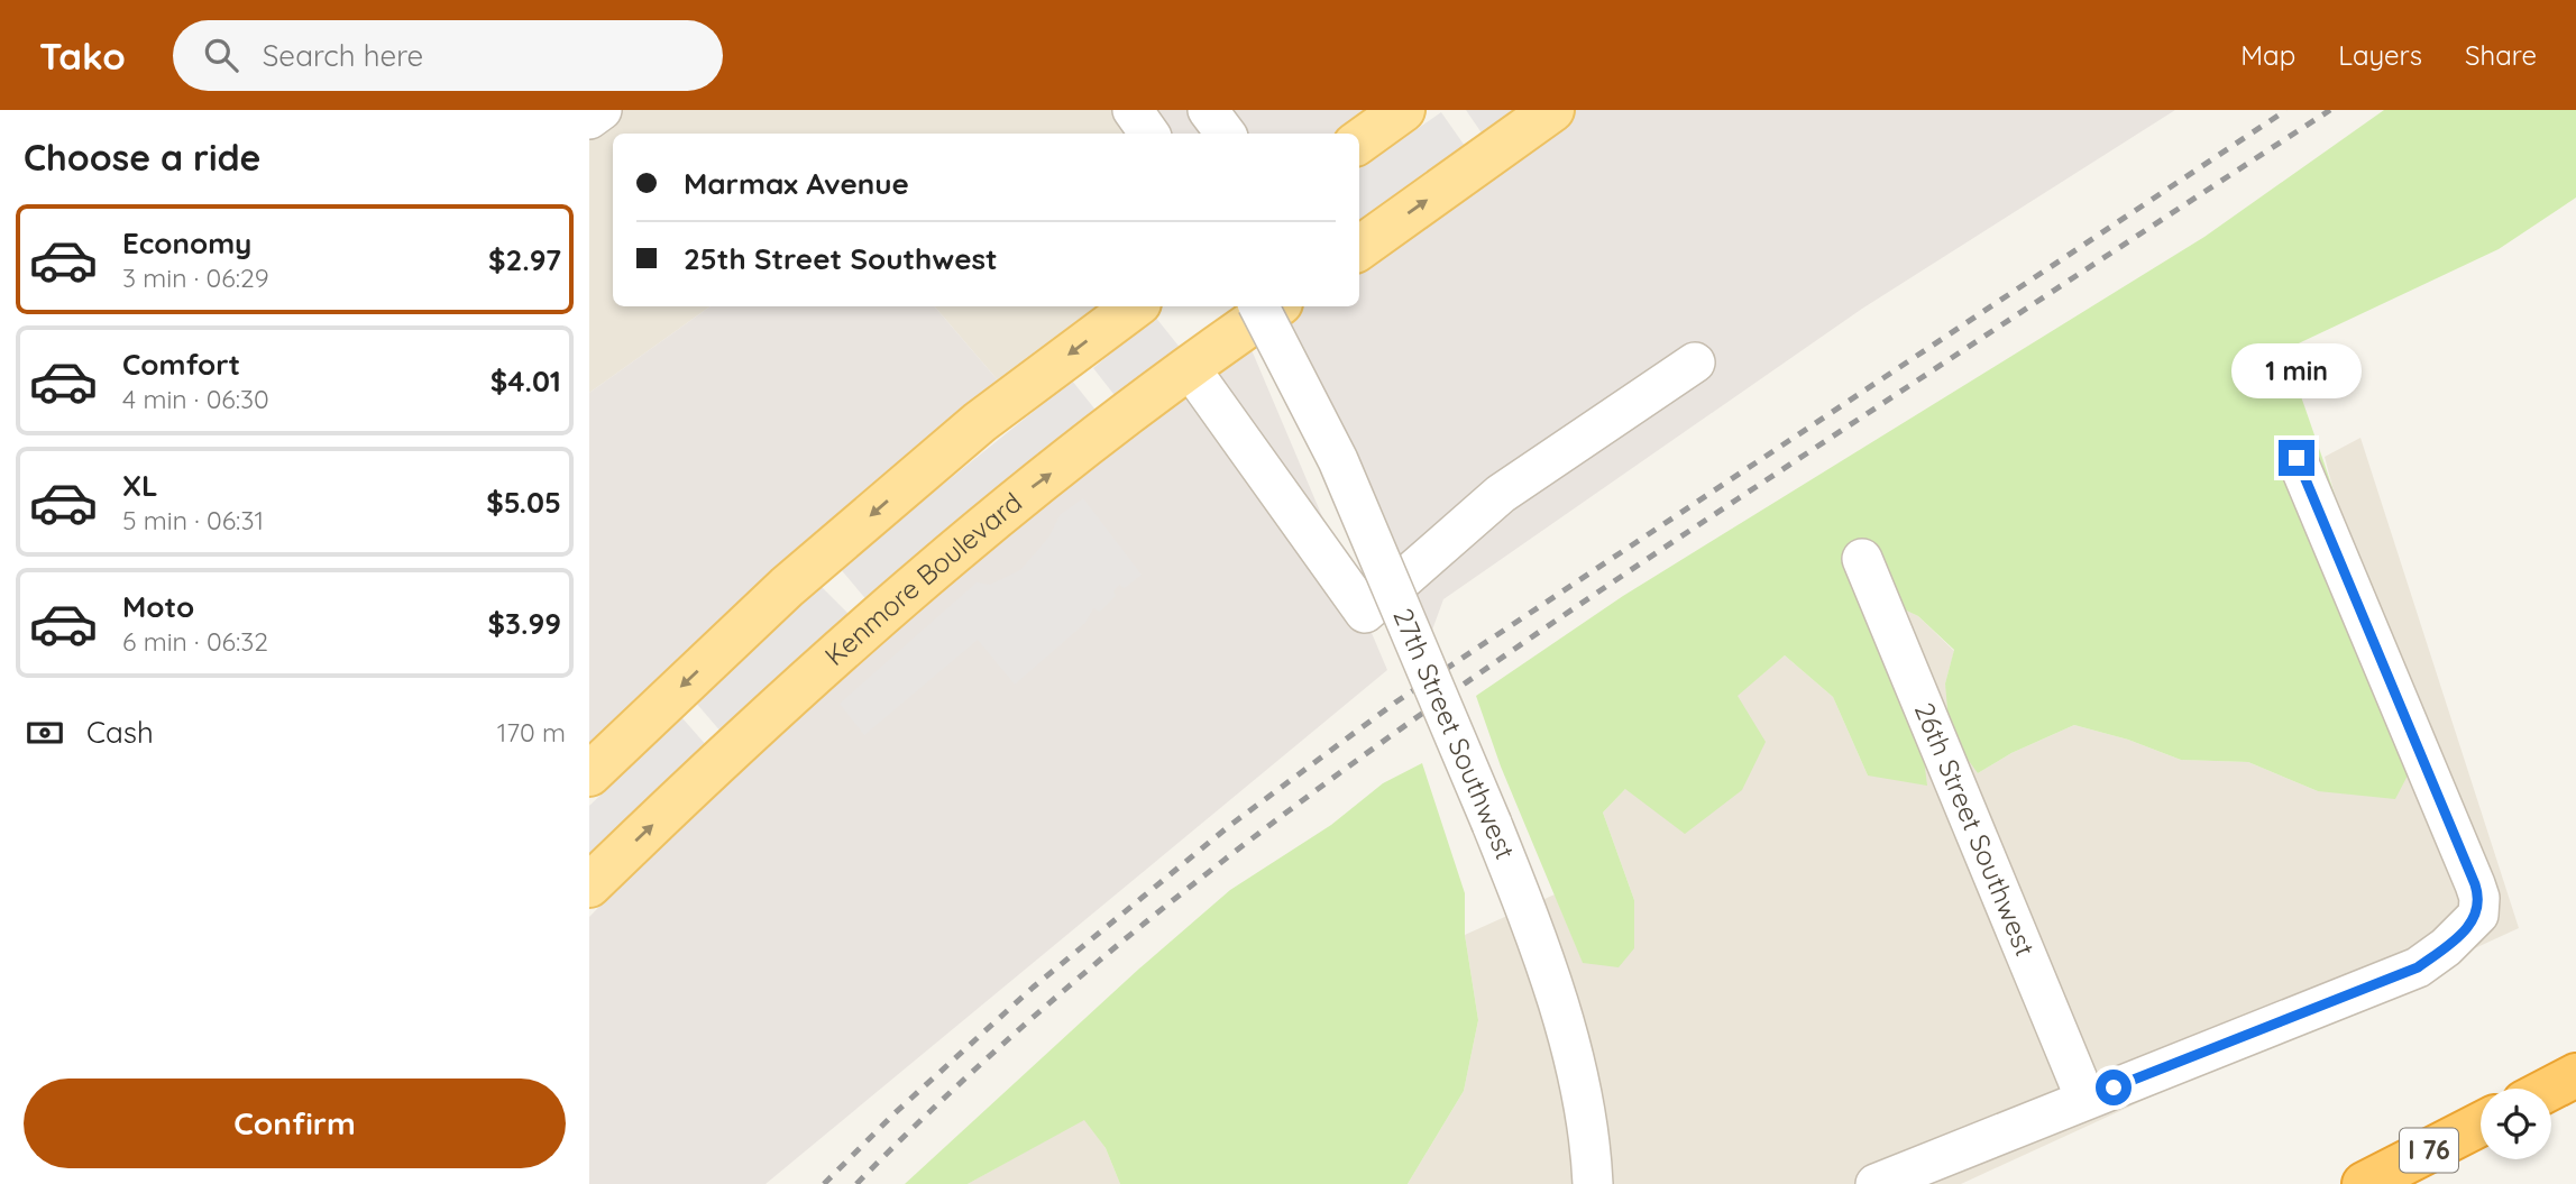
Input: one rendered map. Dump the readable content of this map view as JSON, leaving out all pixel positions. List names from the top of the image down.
{
  "streets": {
    "highway": ["I 76"],
    "main road": ["Kenmore Boulevard"],
    "street": ["27th Street Southwest", "26th Street Southwest"]
  },
  "page": {
    "header": "Tako",
    "search": "Search here",
    "nav": ["Map", "Layers", "Share"],
    "heading": "Choose a ride",
    "banner": ["Marmax Avenue", "25th Street Southwest"],
    "list": [
      {
        "name": "Economy",
        "note": "3 min · 06:29",
        "value": "$2.97"
      },
      {
        "name": "Comfort",
        "note": "4 min · 06:30",
        "value": "$4.01"
      },
      {
        "name": "XL",
        "note": "5 min · 06:31",
        "value": "$5.05"
      },
      {
        "name": "Moto",
        "note": "6 min · 06:32",
        "value": "$3.99"
      }
    ],
    "bubble": "1 min",
    "pay": ["Cash", "170 m"],
    "buttons": "Confirm"
  }
}
